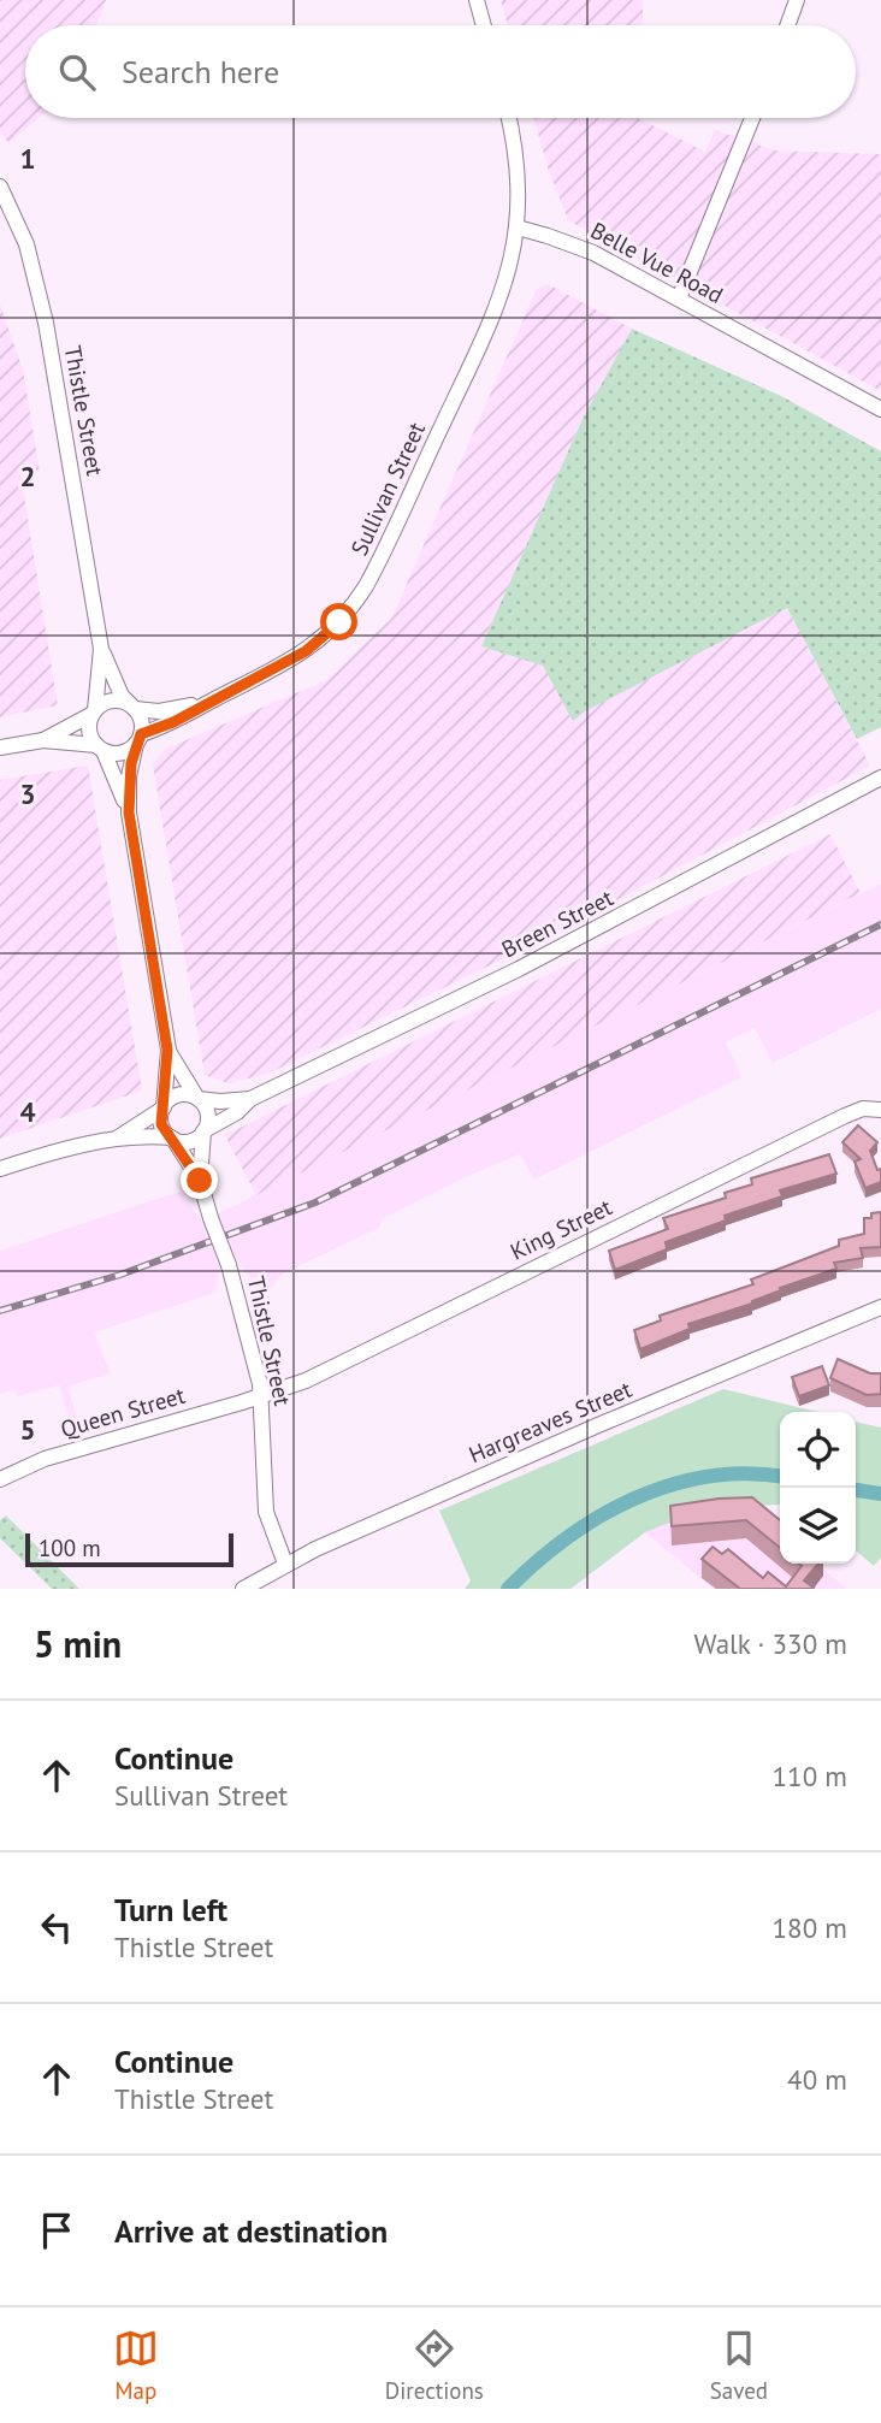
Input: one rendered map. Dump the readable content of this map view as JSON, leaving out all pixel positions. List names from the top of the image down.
{
  "streets": {
    "street": [
      "Belle Vue Road",
      "Thistle Street",
      "Sullivan Street",
      "Breen Street",
      "King Street",
      "Queen Street",
      "Hargreaves Street"
    ]
  },
  "crossings": [
    ["Belle Vue Road", "Sullivan Street"],
    ["Thistle Street", "Sullivan Street"],
    ["Thistle Street", "Breen Street"],
    ["Thistle Street", "King Street"],
    ["Thistle Street", "Queen Street"],
    ["Thistle Street", "Hargreaves Street"],
    ["King Street", "Queen Street"]
  ],
  "scale_bar": "100 m",
  "page": {
    "search": "Search here",
    "scale": "100 m",
    "heading": ["5 min", "Walk · 330 m"],
    "list": [
      ["Continue", "Sullivan Street", "110 m"],
      ["Turn left", "Thistle Street", "180 m"],
      ["Continue", "Thistle Street", "40 m"],
      "Arrive at destination"
    ],
    "nav": ["Map", "Directions", "Saved"]
  },
  "grid": {
    "rows": [
      "1",
      "2",
      "3",
      "4",
      "5"
    ]
  }
}
